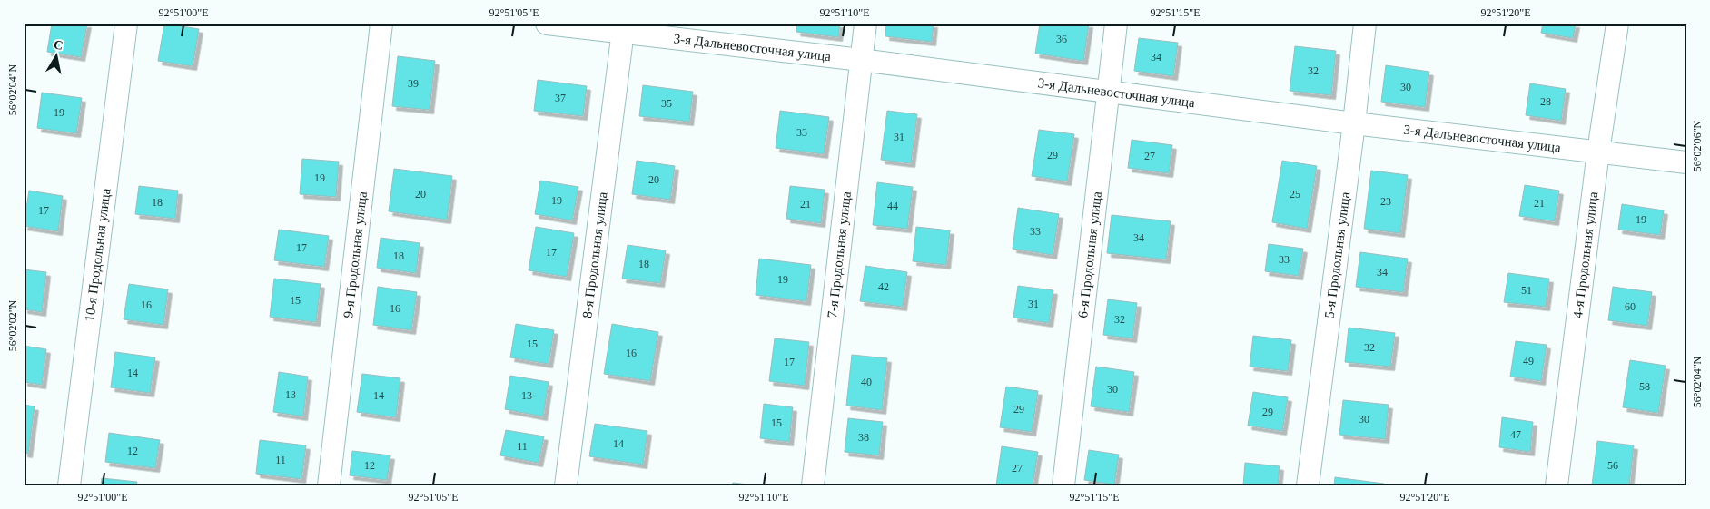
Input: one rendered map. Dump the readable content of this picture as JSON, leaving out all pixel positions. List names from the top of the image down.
{
  "streets": {
    "street": [
      "3-я Дальневосточная улица",
      "9-я Продольная улица",
      "7-я Продольная улица",
      "6-я Продольная улица",
      "4-я Продольная улица",
      "10-я Продольная улица",
      "8-я Продольная улица",
      "5-я Продольная улица"
    ]
  },
  "crossings": [
    ["3-я Дальневосточная улица", "7-я Продольная улица"],
    ["3-я Дальневосточная улица", "6-я Продольная улица"],
    ["3-я Дальневосточная улица", "4-я Продольная улица"],
    ["3-я Дальневосточная улица", "8-я Продольная улица"],
    ["3-я Дальневосточная улица", "5-я Продольная улица"]
  ],
  "house_numbers": [
    "36",
    "34",
    "32",
    "39",
    "30",
    "37",
    "28",
    "35",
    "19",
    "33",
    "31",
    "29",
    "27",
    "19",
    "20",
    "20",
    "25",
    "19",
    "23",
    "18",
    "21",
    "21",
    "44",
    "17",
    "19",
    "33",
    "34",
    "17",
    "17",
    "18",
    "33",
    "18",
    "34",
    "19",
    "42",
    "51",
    "15",
    "31",
    "16",
    "60",
    "16",
    "32",
    "15",
    "32",
    "16",
    "49",
    "17",
    "14",
    "40",
    "58",
    "30",
    "13",
    "14",
    "13",
    "29",
    "29",
    "30",
    "15",
    "47",
    "38",
    "14",
    "11",
    "12",
    "11",
    "12",
    "56",
    "27"
  ],
  "north": "top",
  "coordinates": [
    "92°51'00\"E",
    "92°51'05\"E",
    "92°51'10\"E",
    "92°51'15\"E",
    "92°51'20\"E",
    "56°02'04\"N",
    "56°02'06\"N",
    "56°02'02\"N"
  ]
}
